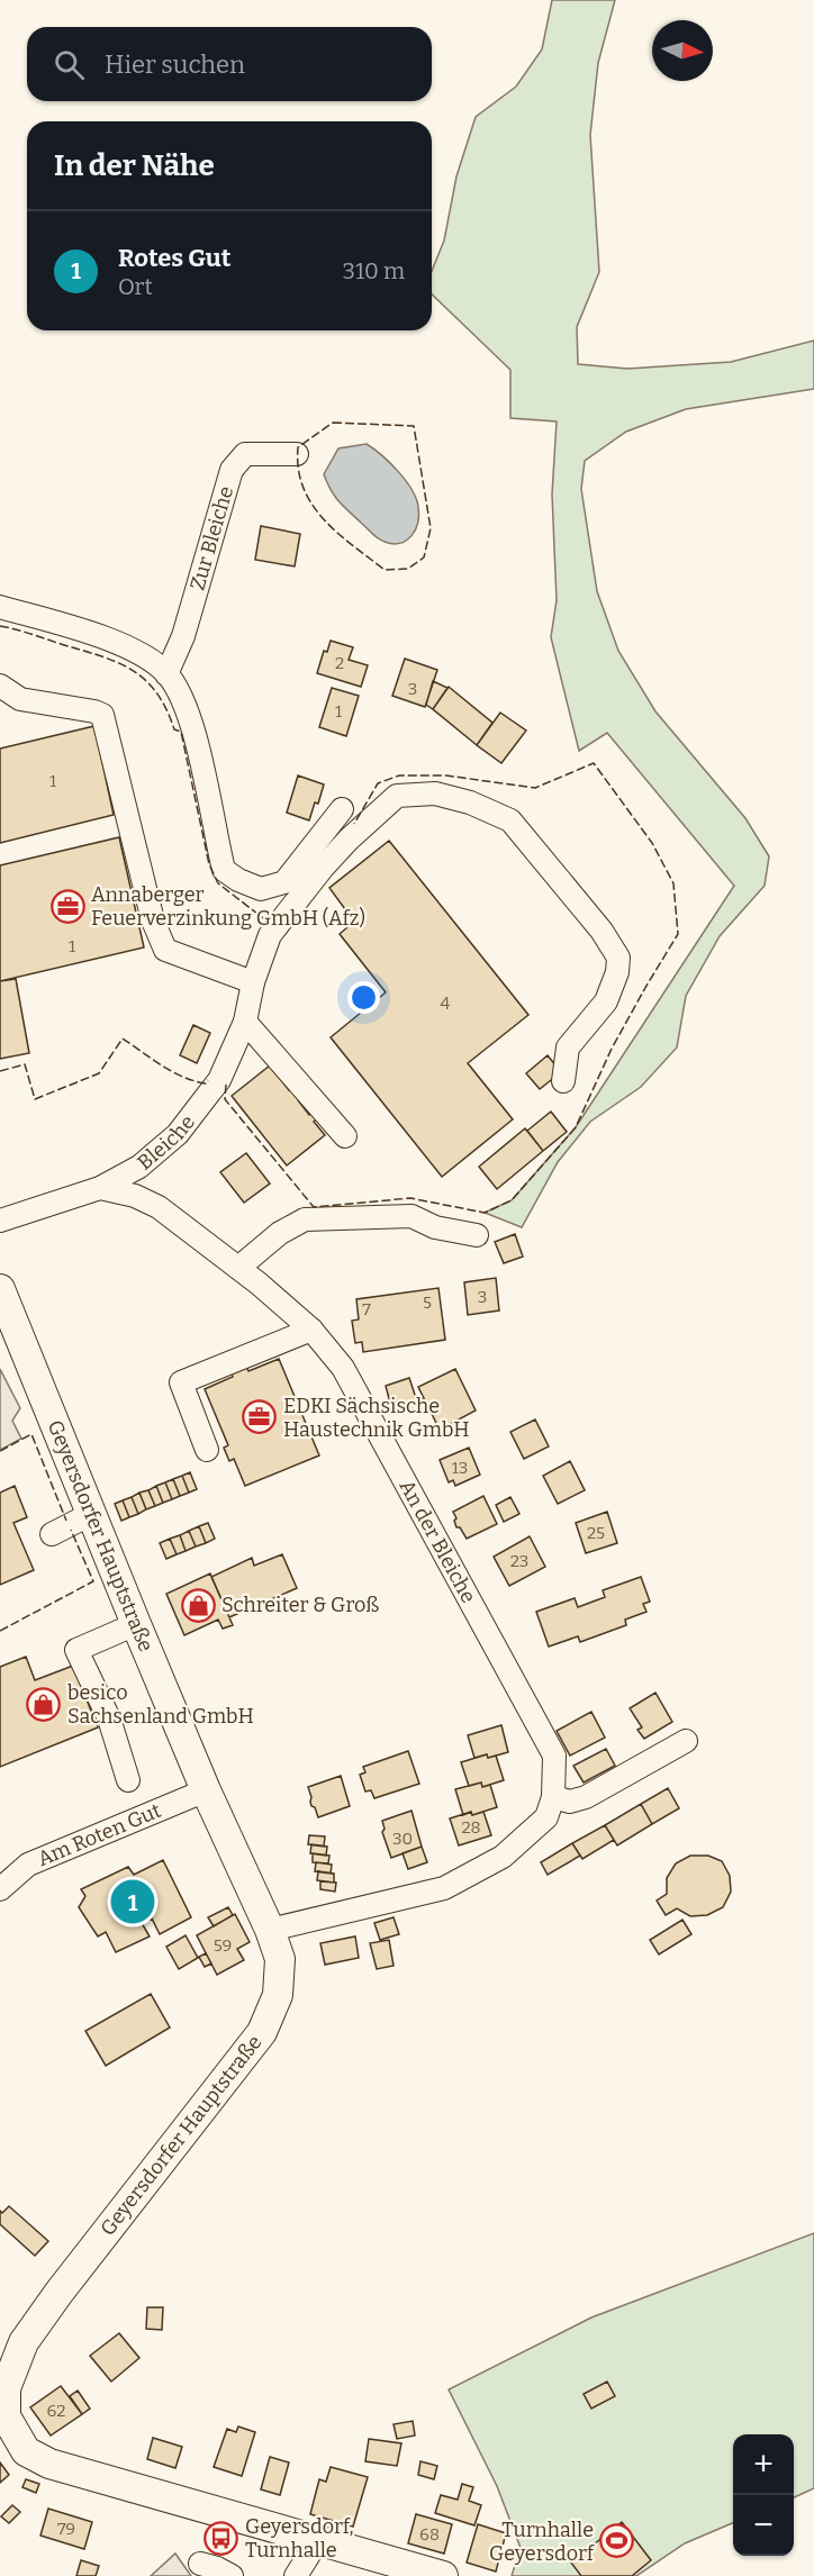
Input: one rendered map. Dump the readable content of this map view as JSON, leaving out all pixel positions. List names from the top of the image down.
{
  "streets": {
    "main road": ["Geyersdorfer Hauptstraße"],
    "street": [
      "Zur Bleiche",
      "Bleiche",
      "An der Bleiche",
      "Am Roten Gut"
    ]
  },
  "crossings": [
    ["Bleiche", "An der Bleiche"],
    ["Geyersdorfer Hauptstraße", "An der Bleiche"],
    ["Geyersdorfer Hauptstraße", "Am Roten Gut"]
  ],
  "places": {
    "office": ["Annaberger Feuerverzinkung GmbH (Afz)", "EDKI Sächsische Haustechnik GmbH"],
    "shop": ["Schreiter & Groß", "besico Sachsenland GmbH"],
    "bus stop": ["Geyersdorf, Turnhalle"],
    "sports": ["Turnhalle Geyersdorf"]
  },
  "house_numbers": [
    "2",
    "3",
    "1",
    "1",
    "1",
    "4",
    "3",
    "5",
    "7",
    "13",
    "25",
    "23",
    "28",
    "30",
    "59",
    "62",
    "79",
    "68"
  ],
  "north": "right",
  "page": {
    "search": "Hier suchen",
    "heading": "In der Nähe",
    "list": [
      {
        "mark": "1",
        "name": "Rotes Gut",
        "note": "Ort",
        "value": "310 m"
      }
    ],
    "pins": "1",
    "map_buttons": ["+", "−"]
  }
}
